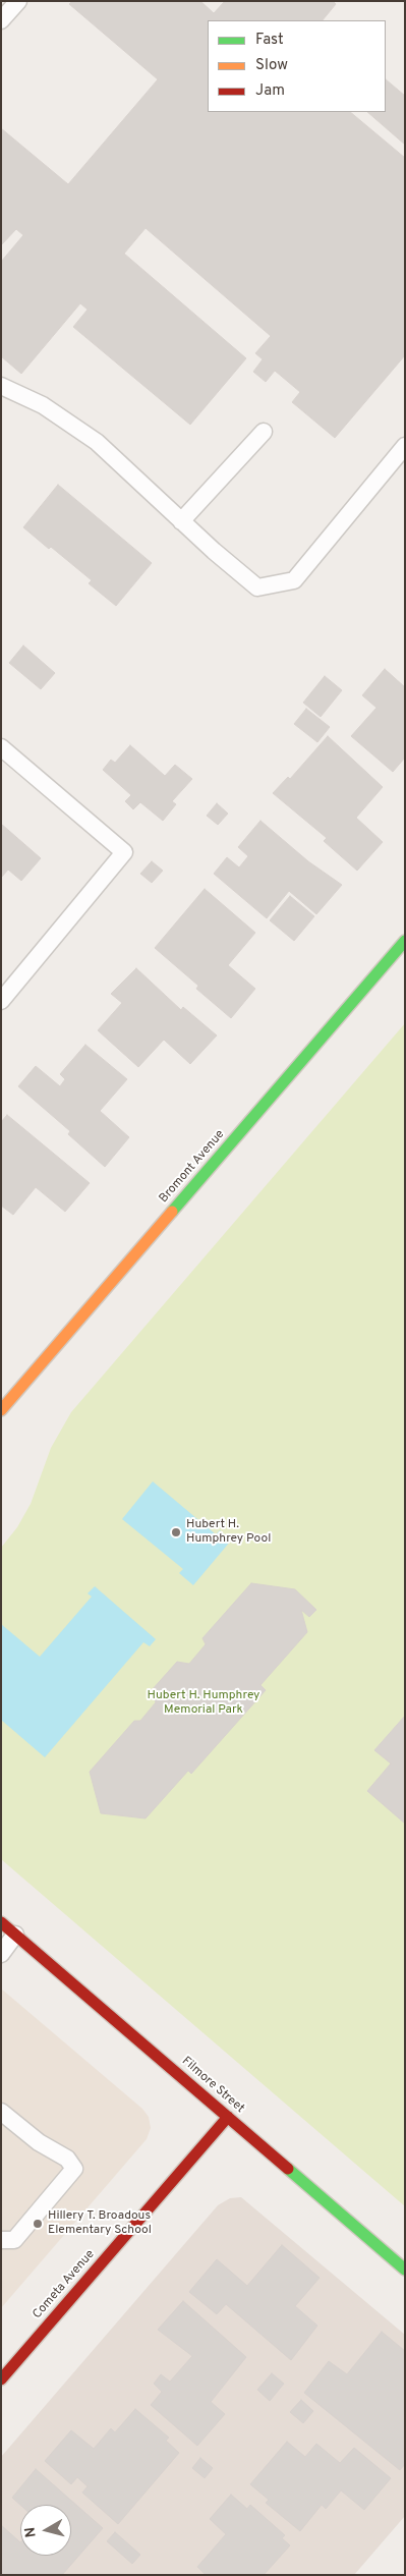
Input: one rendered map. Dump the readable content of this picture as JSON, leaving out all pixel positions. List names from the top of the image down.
{
  "streets": {
    "street": ["Bromont Avenue", "Filmore Street", "Cometa Avenue"]
  },
  "crossings": [
    ["Filmore Street", "Cometa Avenue"]
  ],
  "parks": ["Hubert H. Humphrey Memorial Park"],
  "places": ["Hubert H. Humphrey Pool", "Hillery T. Broadous Elementary School"],
  "legend": ["Fast", "Slow", "Jam"],
  "north": "left"
}
